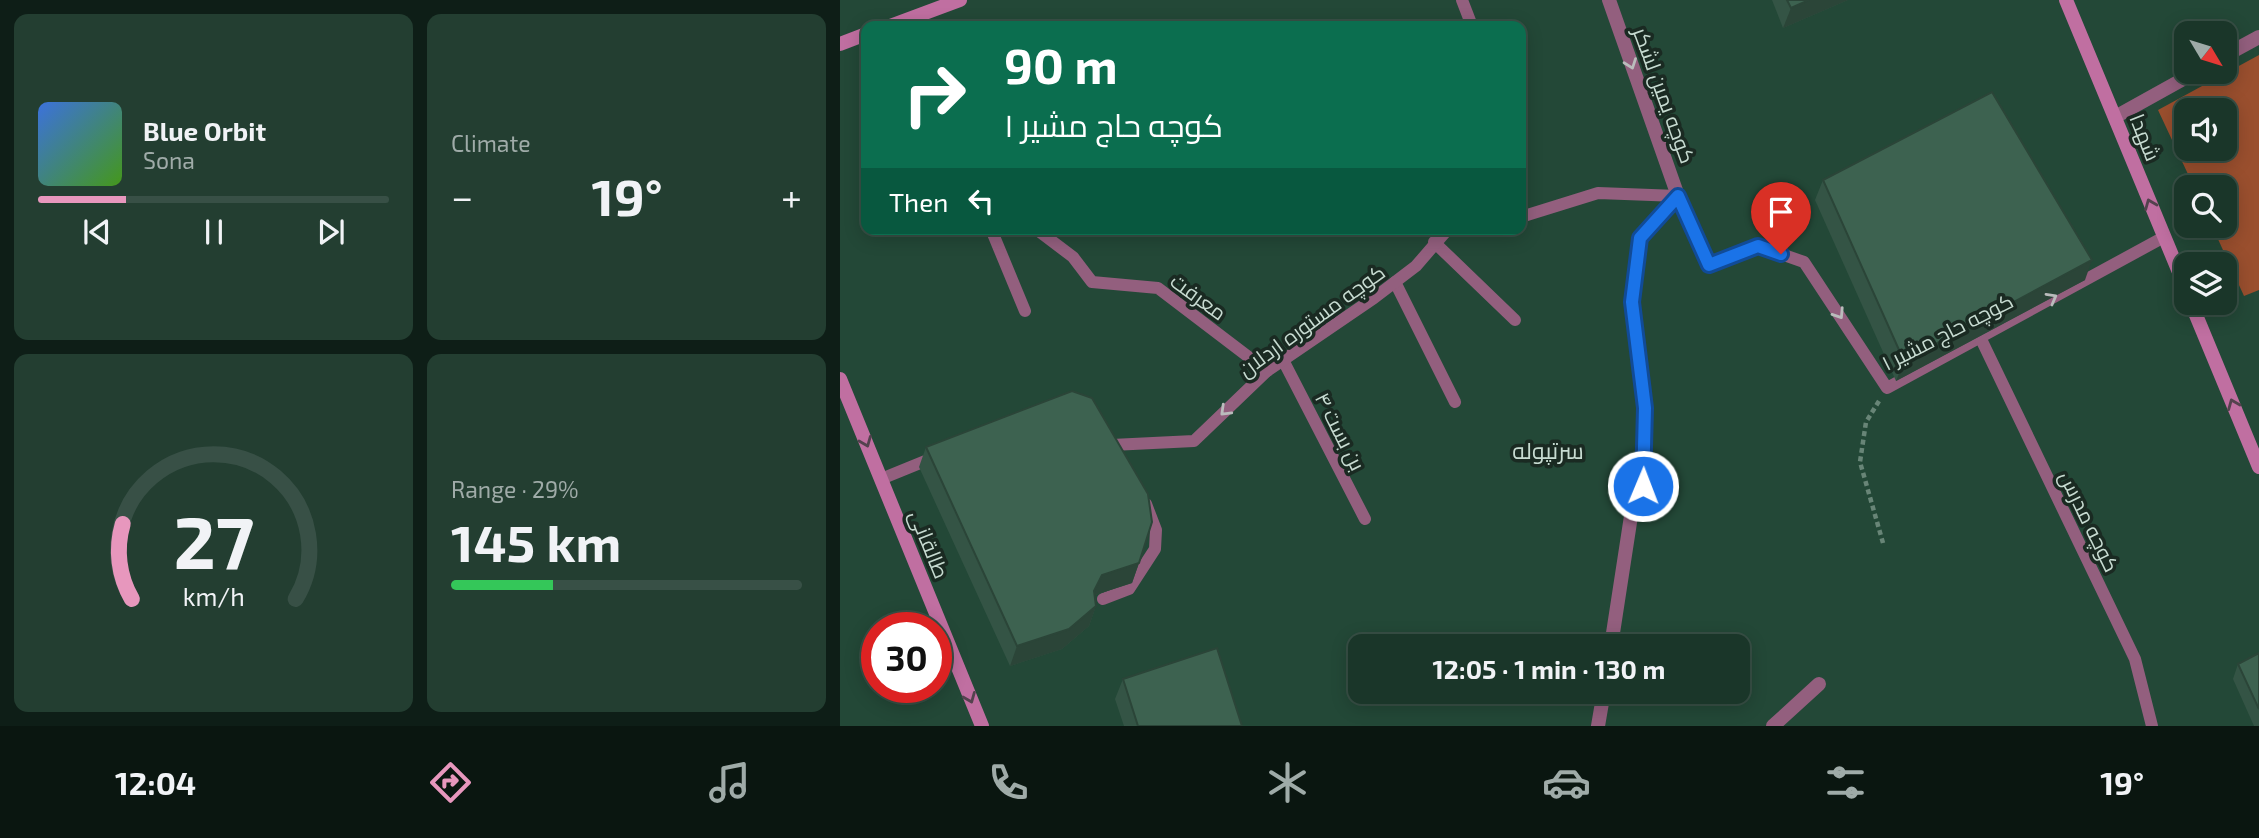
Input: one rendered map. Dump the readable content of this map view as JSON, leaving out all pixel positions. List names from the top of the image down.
{
  "streets": {
    "main road": ["شهدا", "طالقانی"],
    "street": ["کوچه یمین لشکر"],
    "lane": [
      "معرفت",
      "کوچه مستوره اردلان",
      "کوچه حاج مشیر ۱",
      "بن بست ۴",
      "کوچه مدرس"
    ]
  },
  "crossings": [
    ["کوچه یمین لشکر", "کوچه حاج مشیر ۱"],
    ["شهدا", "کوچه حاج مشیر ۱"],
    ["معرفت", "کوچه مستوره اردلان"],
    ["کوچه مستوره اردلان", "بن بست ۴"],
    ["کوچه حاج مشیر ۱", "کوچه مدرس"]
  ],
  "one_way": ["شهدا", "کوچه مستوره اردلان", "طالقانی"],
  "districts": ["سرتپوله"],
  "north": "bottom right",
  "page": {
    "tile": [
      "Climate",
      ["Range · 29%", "145 km"]
    ],
    "turn": ["90 m", "کوچه حاج مشیر ۱"],
    "song": ["Blue Orbit", "Sona"],
    "heat": ["−", "19°", "+"],
    "then": "Then",
    "limit": "30",
    "trip": "12:05 · 1 min · 130 m",
    "tabs": ["12:04", "19°"],
    "gauge": ["27", "km/h"]
  }
}
